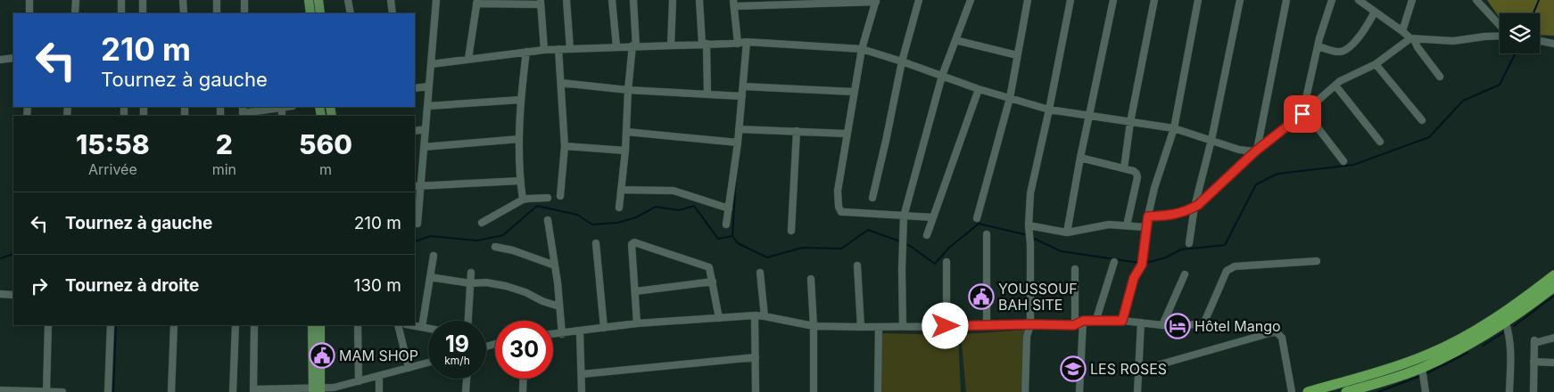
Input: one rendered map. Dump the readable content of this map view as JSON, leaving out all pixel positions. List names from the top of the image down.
{
  "places": {
    "public building": ["YOUSSOUF BAH SITE", "MAM SHOP"],
    "hotel": ["Hôtel Mango"],
    "school or university": ["LES ROSES"]
  },
  "page": {
    "turn": ["210 m", "Tournez à gauche"],
    "eta": [
      "15:58",
      "Arrivée",
      "2",
      "min",
      "560",
      "m"
    ],
    "list": [
      {
        "name": "Tournez à gauche",
        "value": "210 m"
      },
      {
        "name": "Tournez à droite",
        "value": "130 m"
      }
    ],
    "speed": "19 km/h",
    "limit": "30"
  }
}
